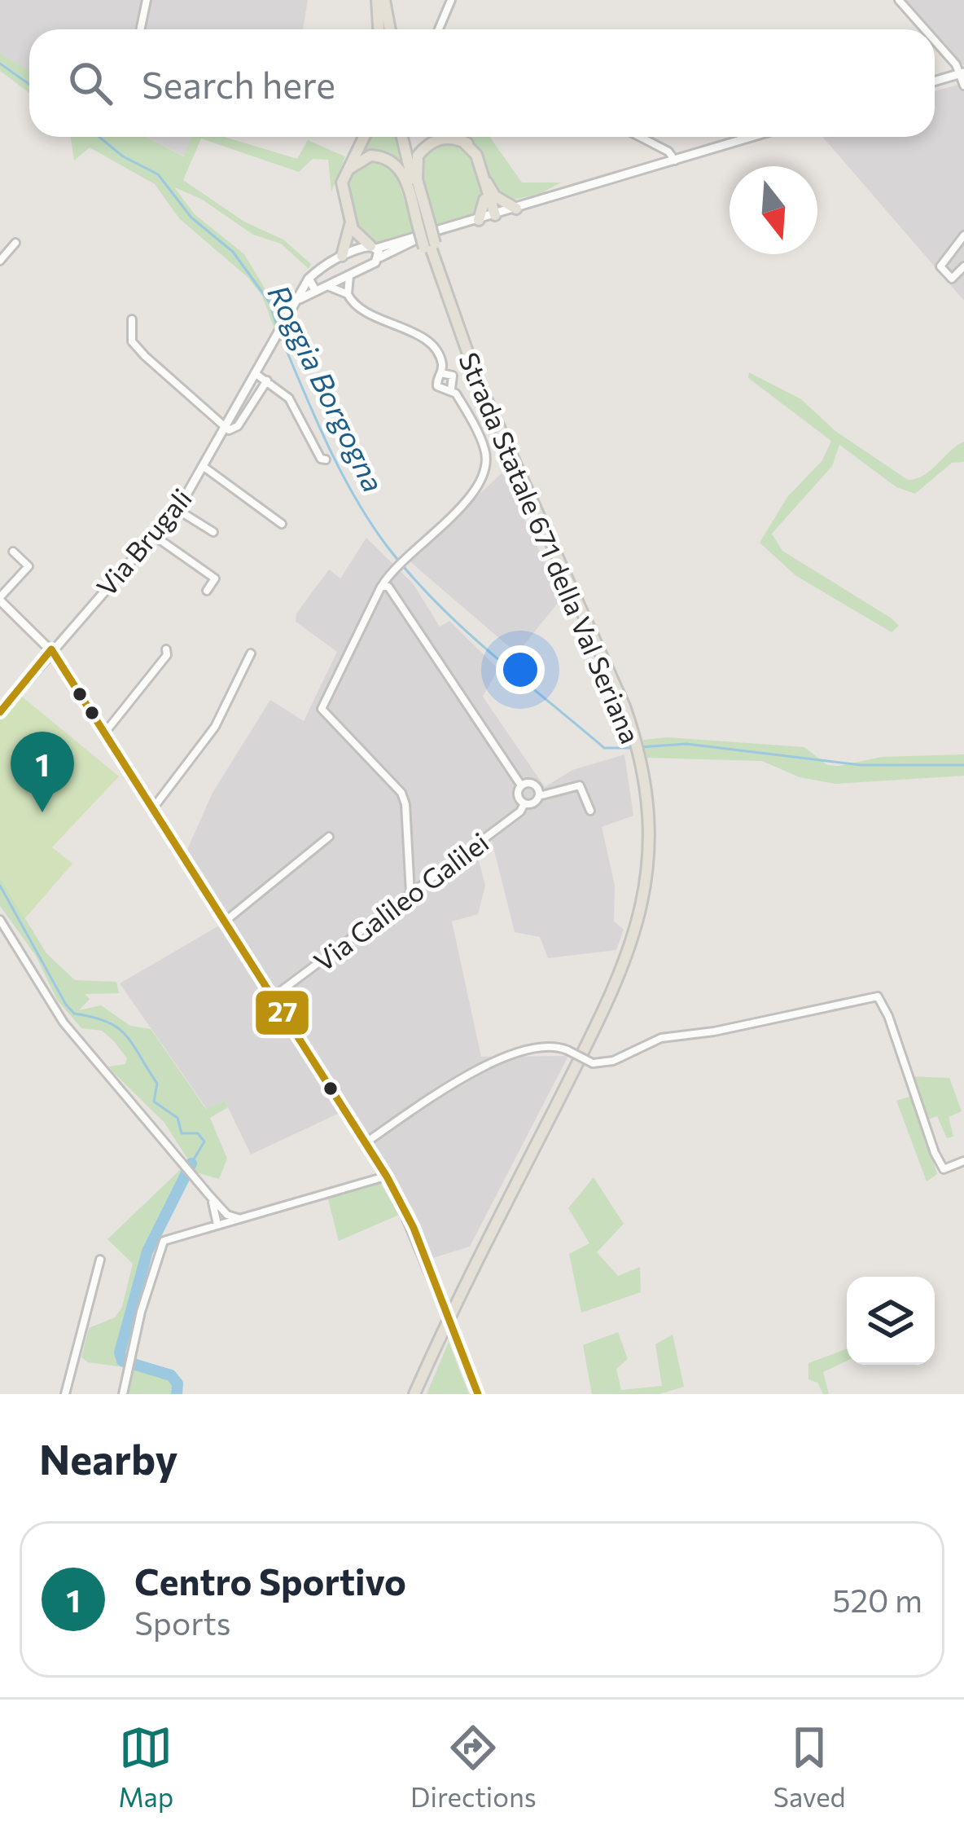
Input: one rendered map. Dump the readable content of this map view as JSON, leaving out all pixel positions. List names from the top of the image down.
{
  "streets": {
    "highway": ["Strada Statale 671 della Val Seriana"],
    "street": ["Via Brugali", "Via Galileo Galilei"]
  },
  "water": ["Roggia Borgogna"],
  "lines": ["transit line 27"],
  "north": "bottom",
  "page": {
    "search": "Search here",
    "pins": "1",
    "heading": "Nearby",
    "list": [
      {
        "mark": "1",
        "name": "Centro Sportivo",
        "note": "Sports",
        "value": "520 m"
      }
    ],
    "nav": ["Map", "Directions", "Saved"]
  }
}
